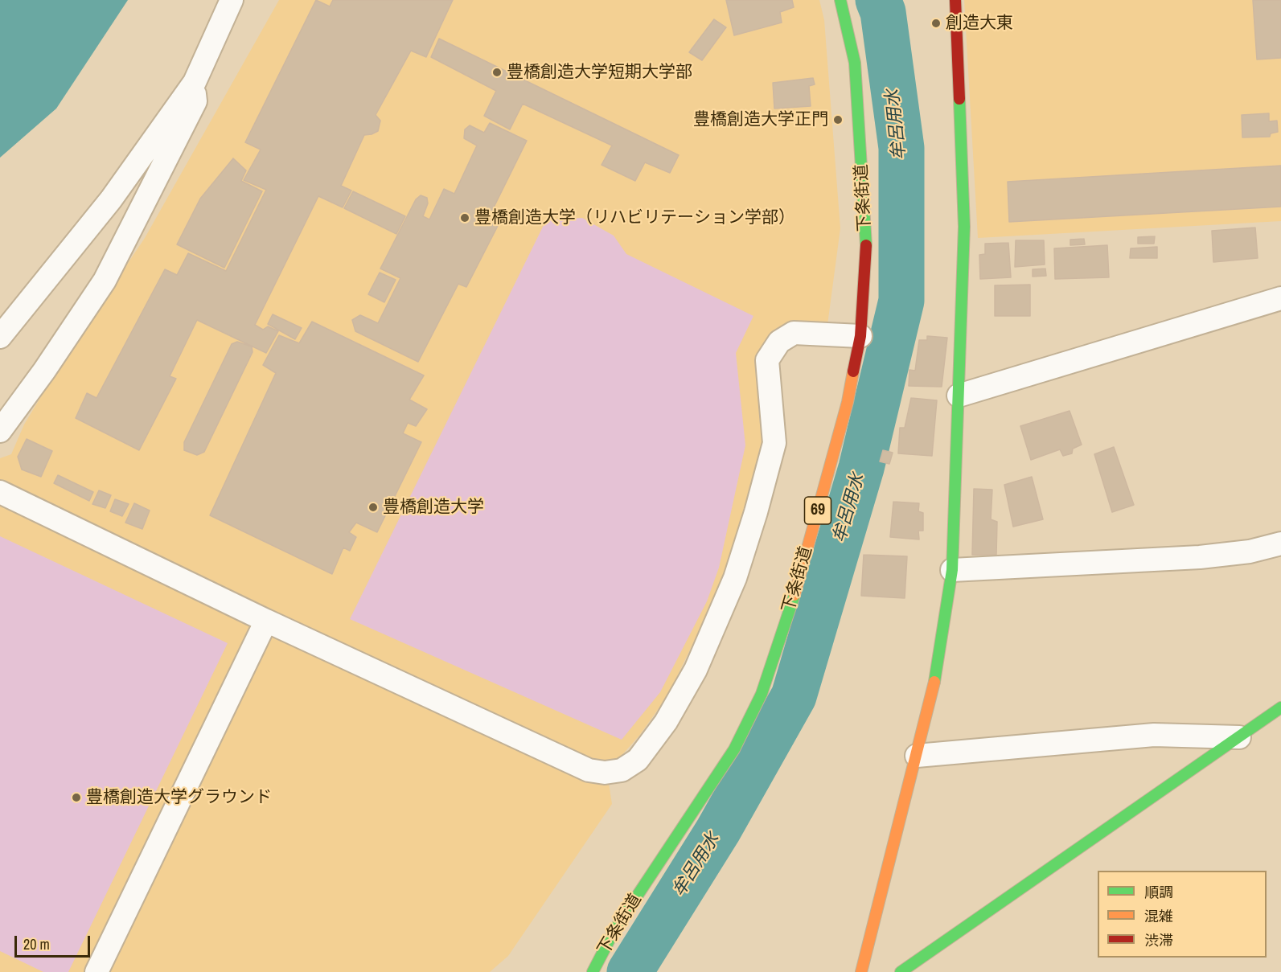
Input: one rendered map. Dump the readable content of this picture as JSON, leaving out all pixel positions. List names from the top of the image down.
{
  "streets": {
    "street": ["下条街道", "69"]
  },
  "water": ["牟呂用水"],
  "places": [
    "創造大東",
    "豊橋創造大学短期大学部",
    "豊橋創造大学正門",
    "豊橋創造大学（リハビリテーション学部）",
    "豊橋創造大学",
    "豊橋創造大学グラウンド"
  ],
  "legend": ["順調", "混雑", "渋滞"],
  "scale_bar": "20 m"
}
